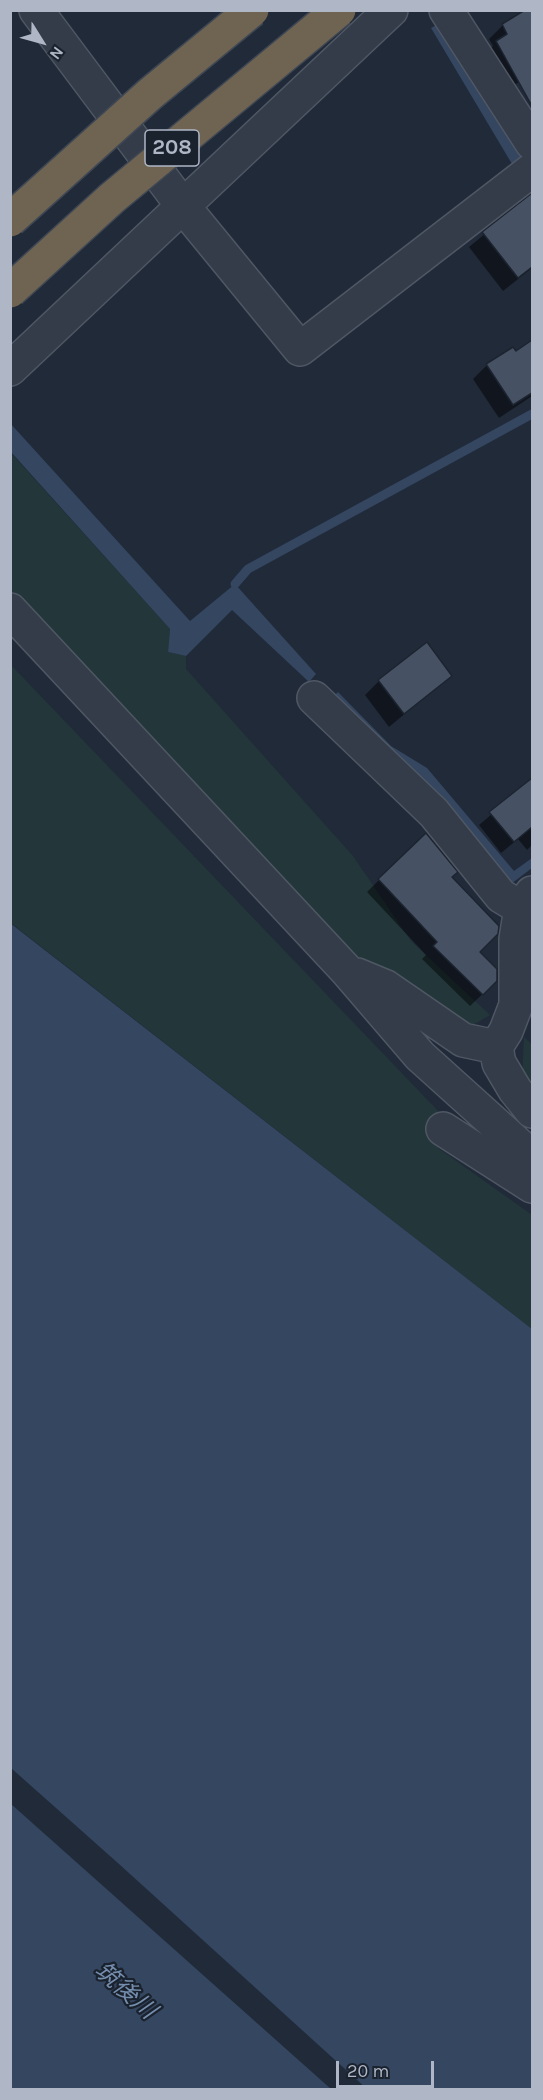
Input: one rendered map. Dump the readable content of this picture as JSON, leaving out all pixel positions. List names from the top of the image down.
{
  "streets": {
    "highway": ["208"]
  },
  "water": ["筑後川"],
  "scale_bar": "20 m",
  "north": "bottom right"
}
